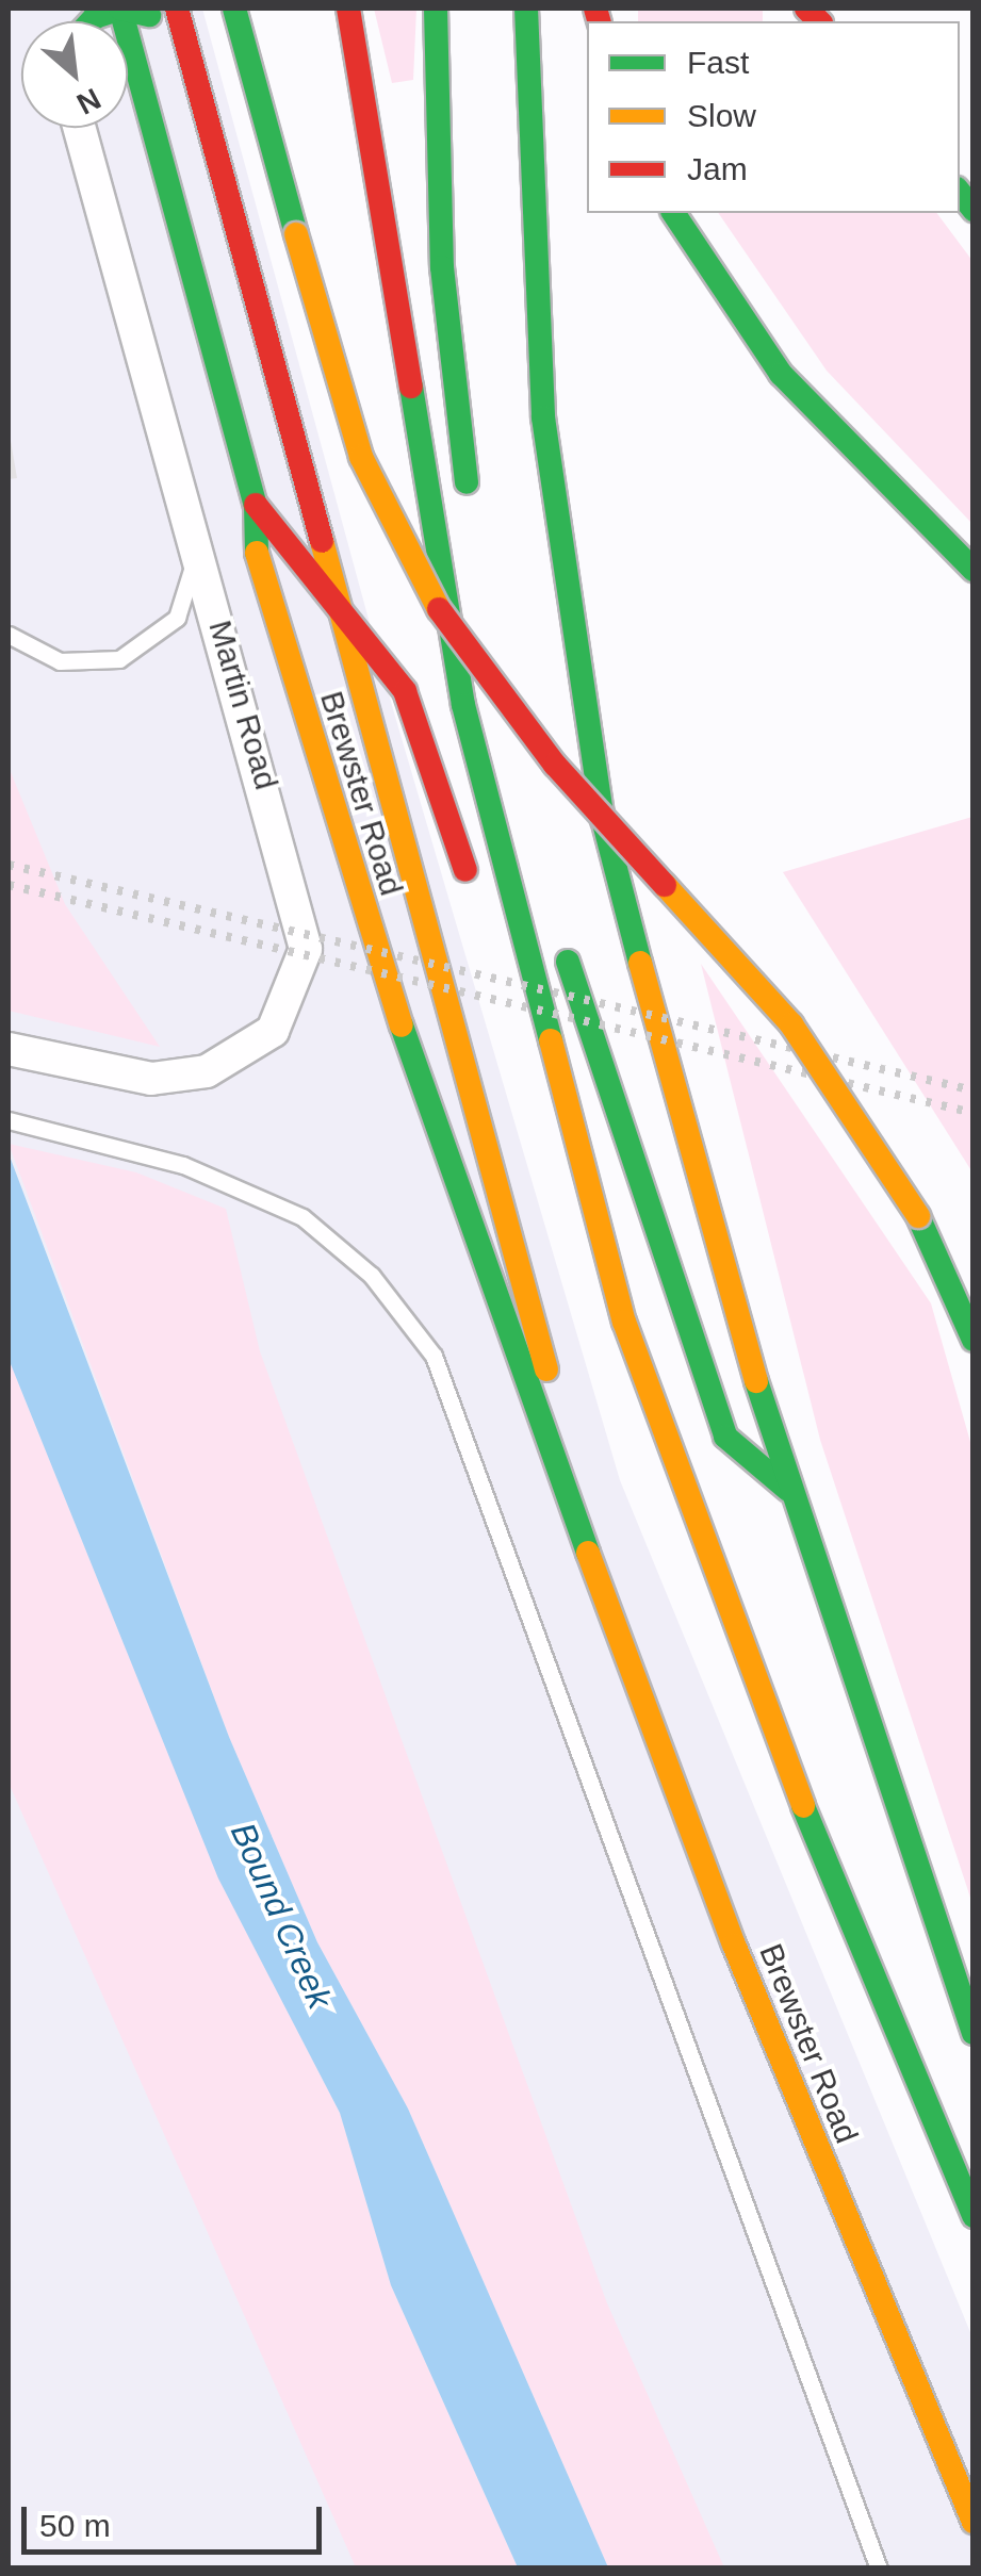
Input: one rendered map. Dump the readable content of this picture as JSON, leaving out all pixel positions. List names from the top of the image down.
{
  "streets": {
    "main road": ["Brewster Road"],
    "street": ["Martin Road"]
  },
  "water": ["Bound Creek"],
  "legend": ["Fast", "Slow", "Jam"],
  "scale_bar": "50 m",
  "north": "bottom right"
}
